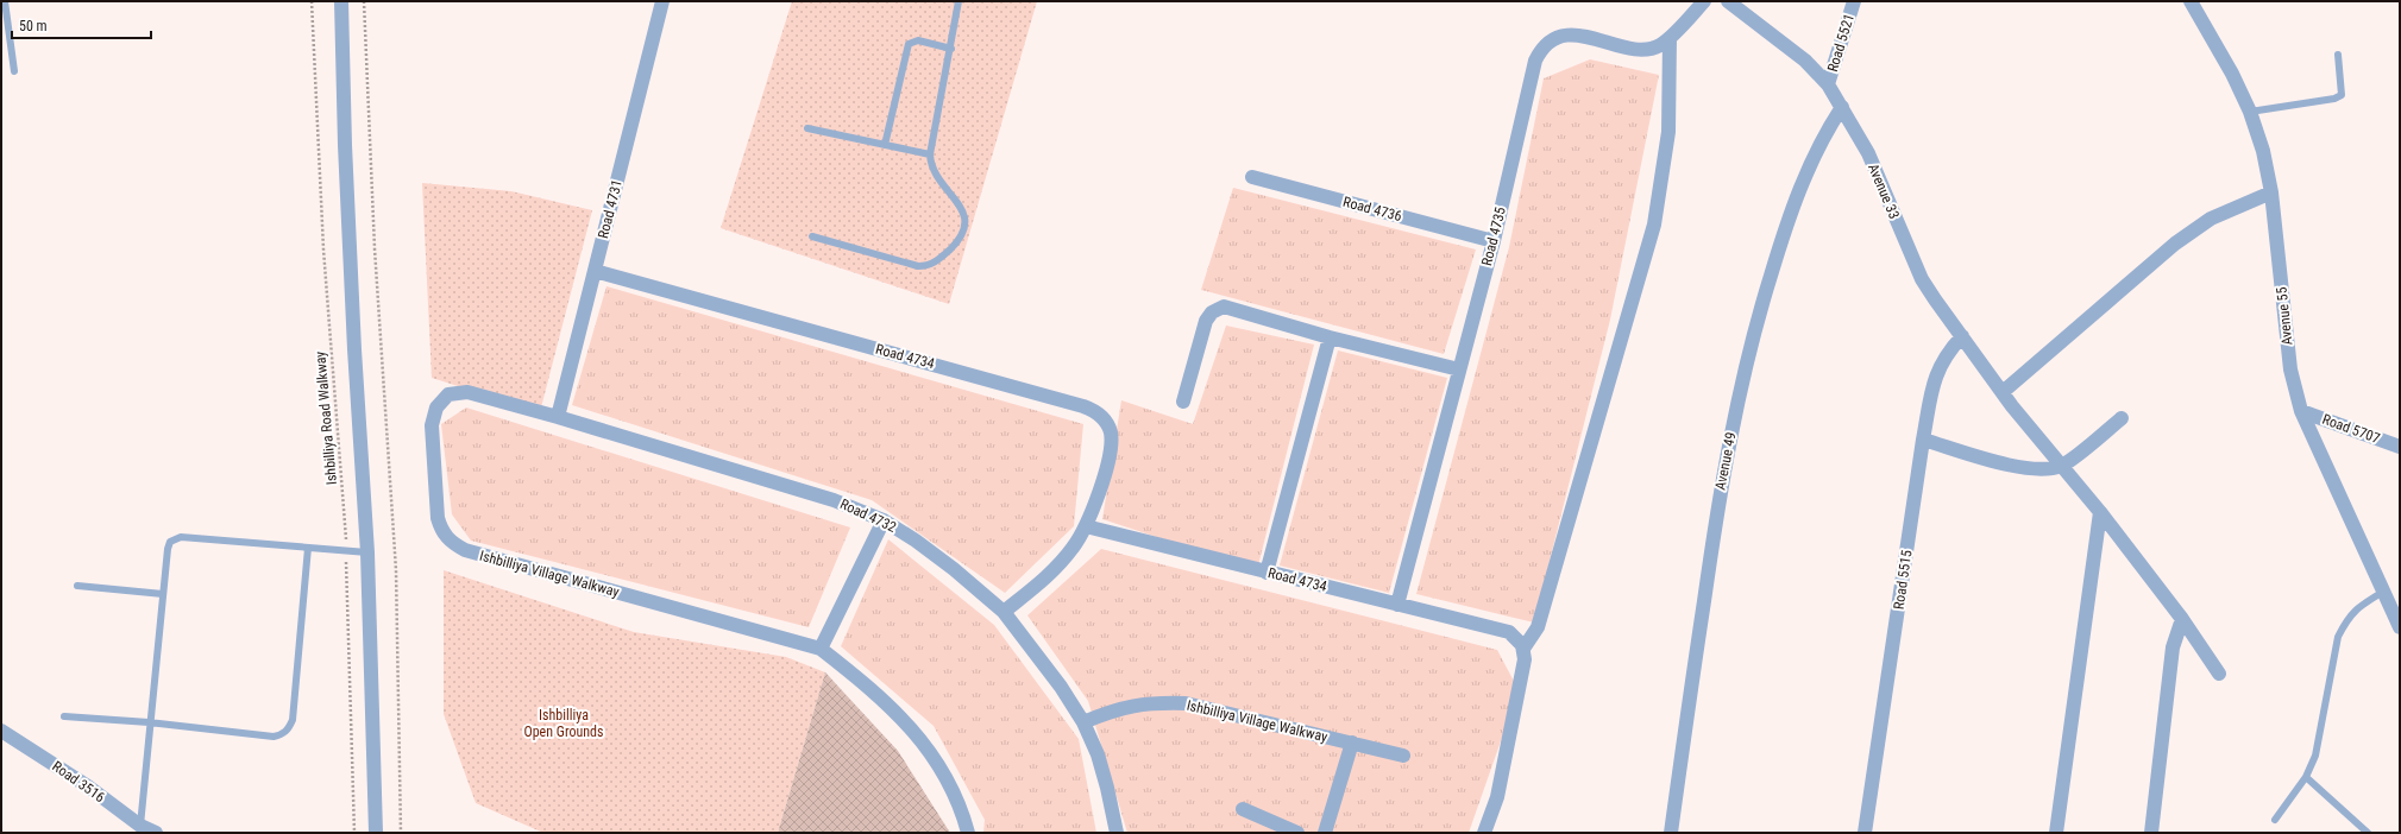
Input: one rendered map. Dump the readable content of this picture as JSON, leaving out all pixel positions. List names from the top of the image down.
{
  "streets": {
    "street": [
      "Road 5521",
      "Avenue 33",
      "Road 4731",
      "Road 4736",
      "Road 4735",
      "Avenue 55",
      "Road 4734",
      "Road 5707",
      "Avenue 49",
      "Road 4732",
      "Ishbilliya Village Walkway",
      "Road 5515",
      "Road 3516"
    ],
    "path": ["Ishbilliya Road Walkway"]
  },
  "crossings": [
    ["Road 5521", "Avenue 33"],
    ["Avenue 33", "Avenue 49"],
    ["Avenue 33", "Road 5515"],
    ["Road 4731", "Road 4734"],
    ["Road 4731", "Road 4732"],
    ["Road 4736", "Road 4735"],
    ["Road 4735", "Road 4734"],
    ["Avenue 55", "Road 5707"],
    ["Road 4734", "Road 4732"],
    ["Road 4732", "Ishbilliya Village Walkway"]
  ],
  "parks": ["Ishbilliya Open Grounds"],
  "scale_bar": "50 m"
}
